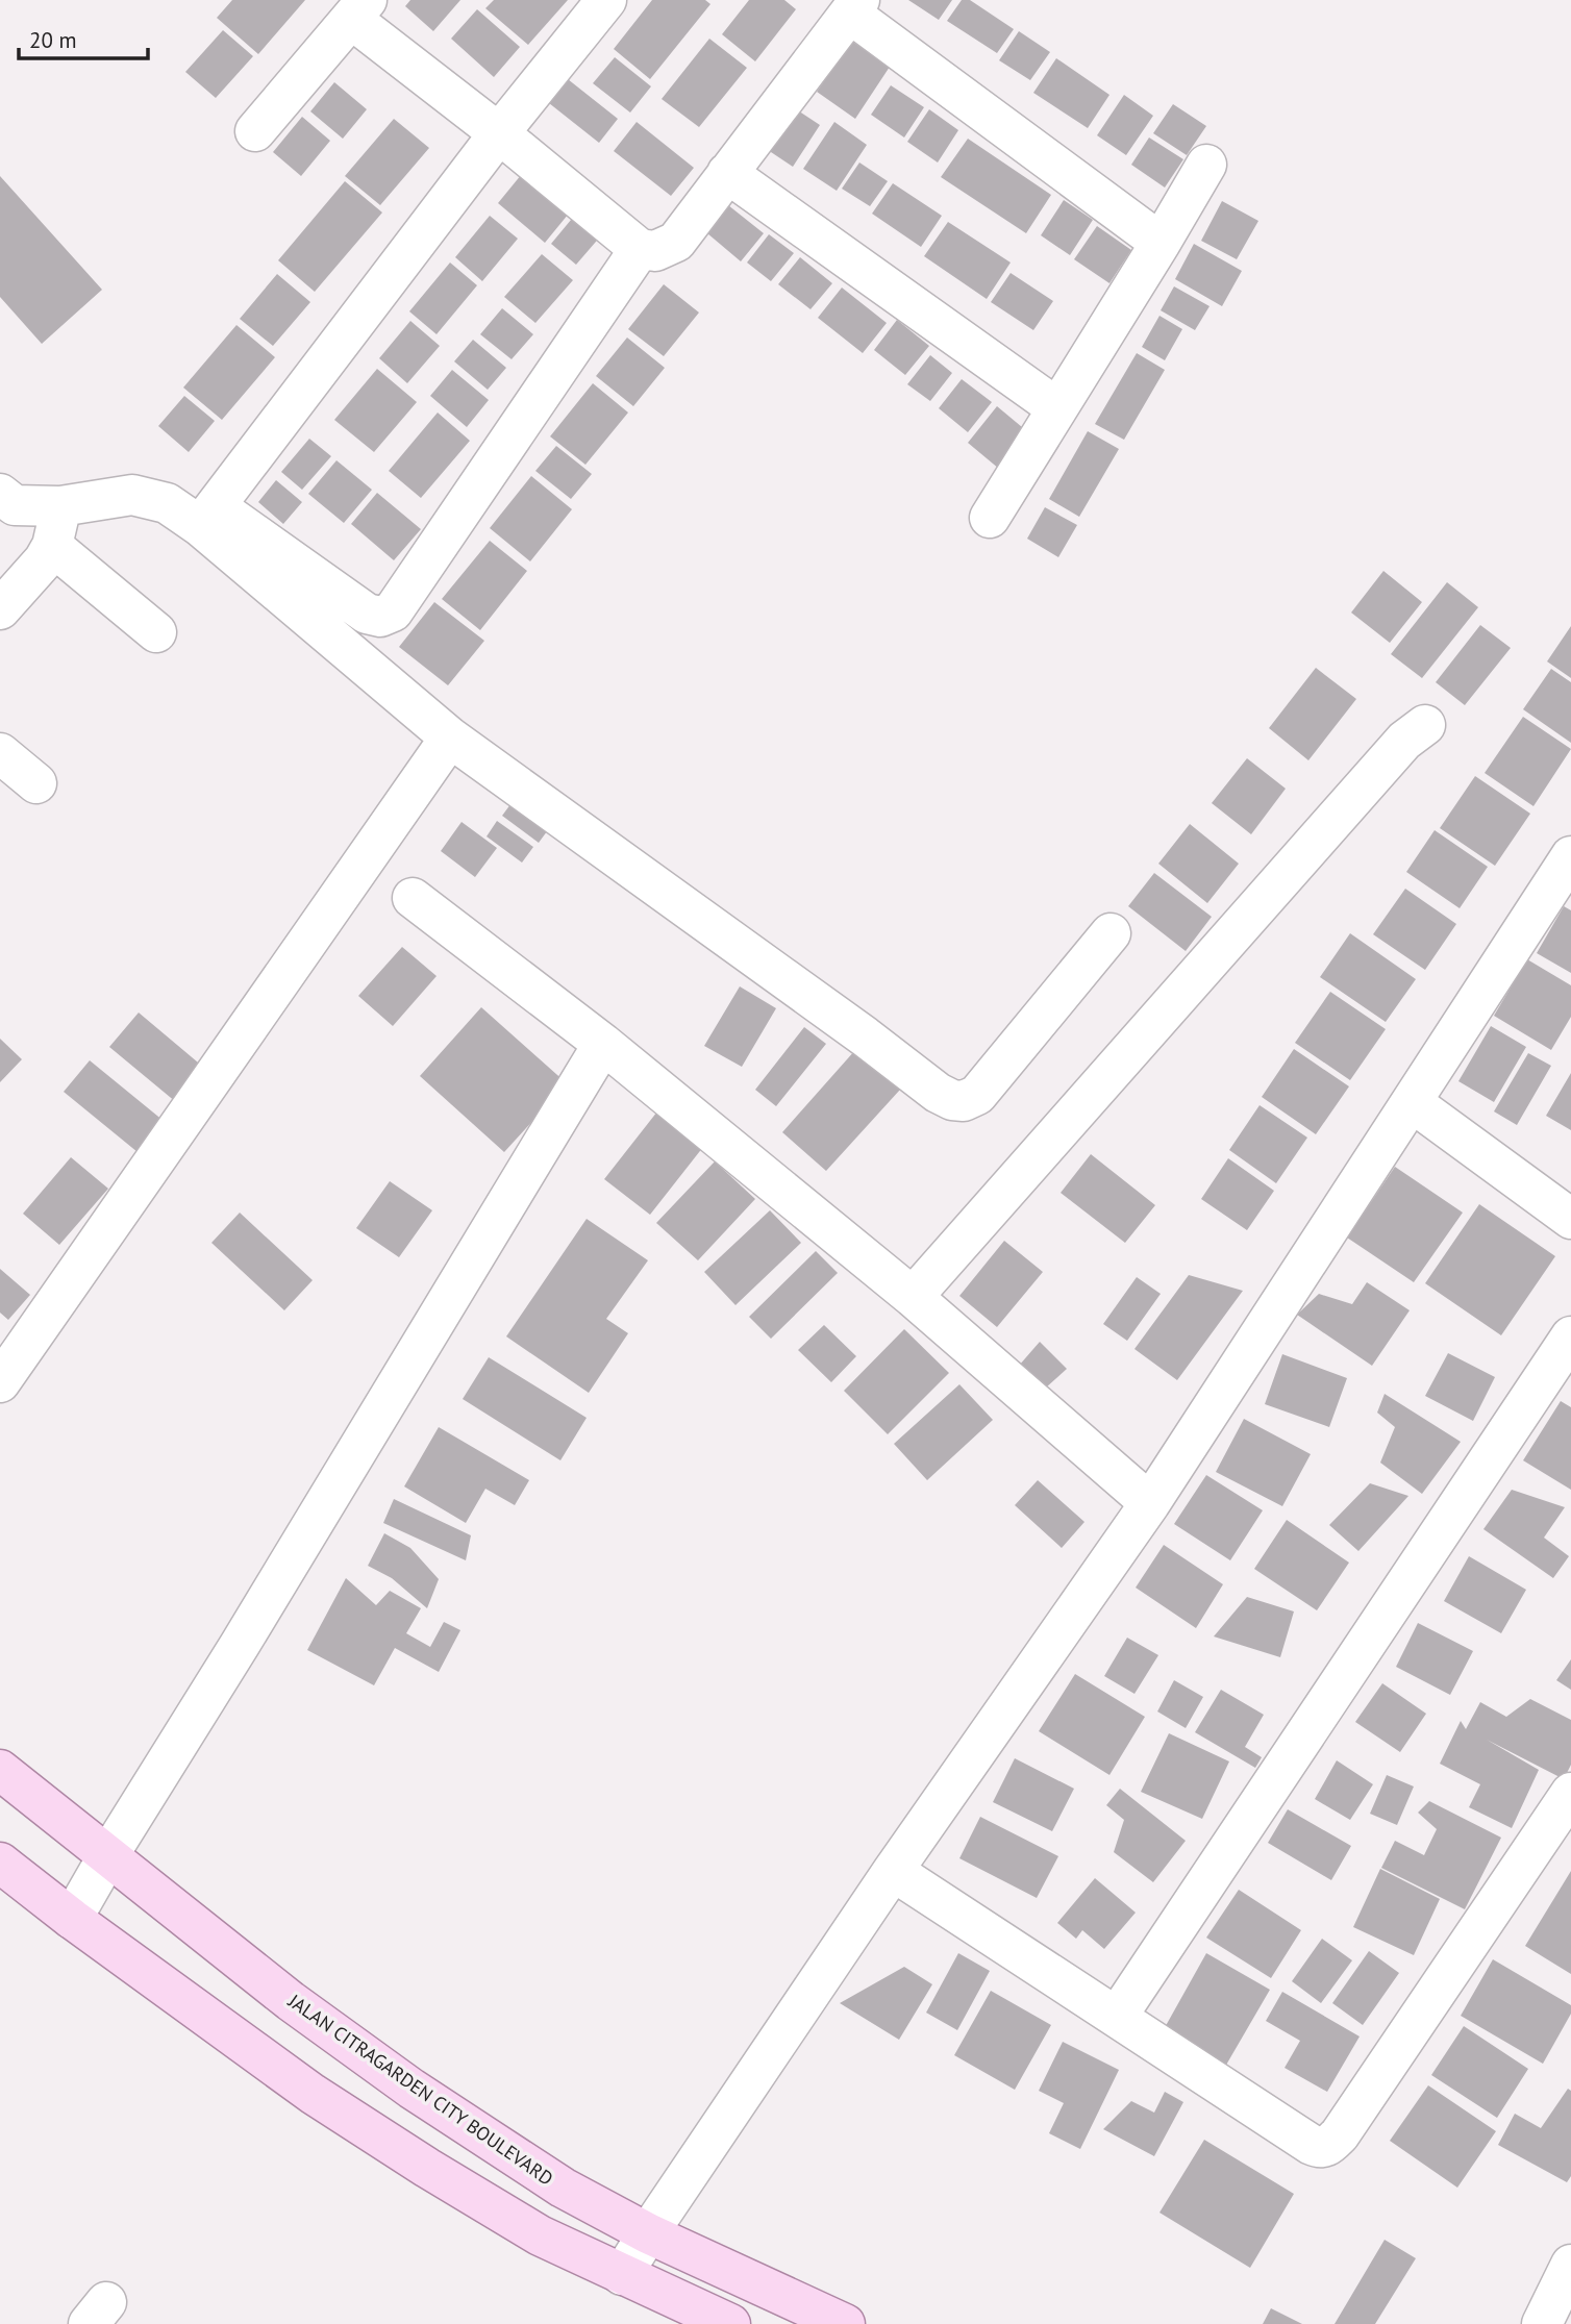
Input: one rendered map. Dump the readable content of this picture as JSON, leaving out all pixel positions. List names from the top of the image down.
{
  "streets": {
    "main road": ["JALAN CITRAGARDEN CITY BOULEVARD"]
  },
  "scale_bar": "20 m"
}
